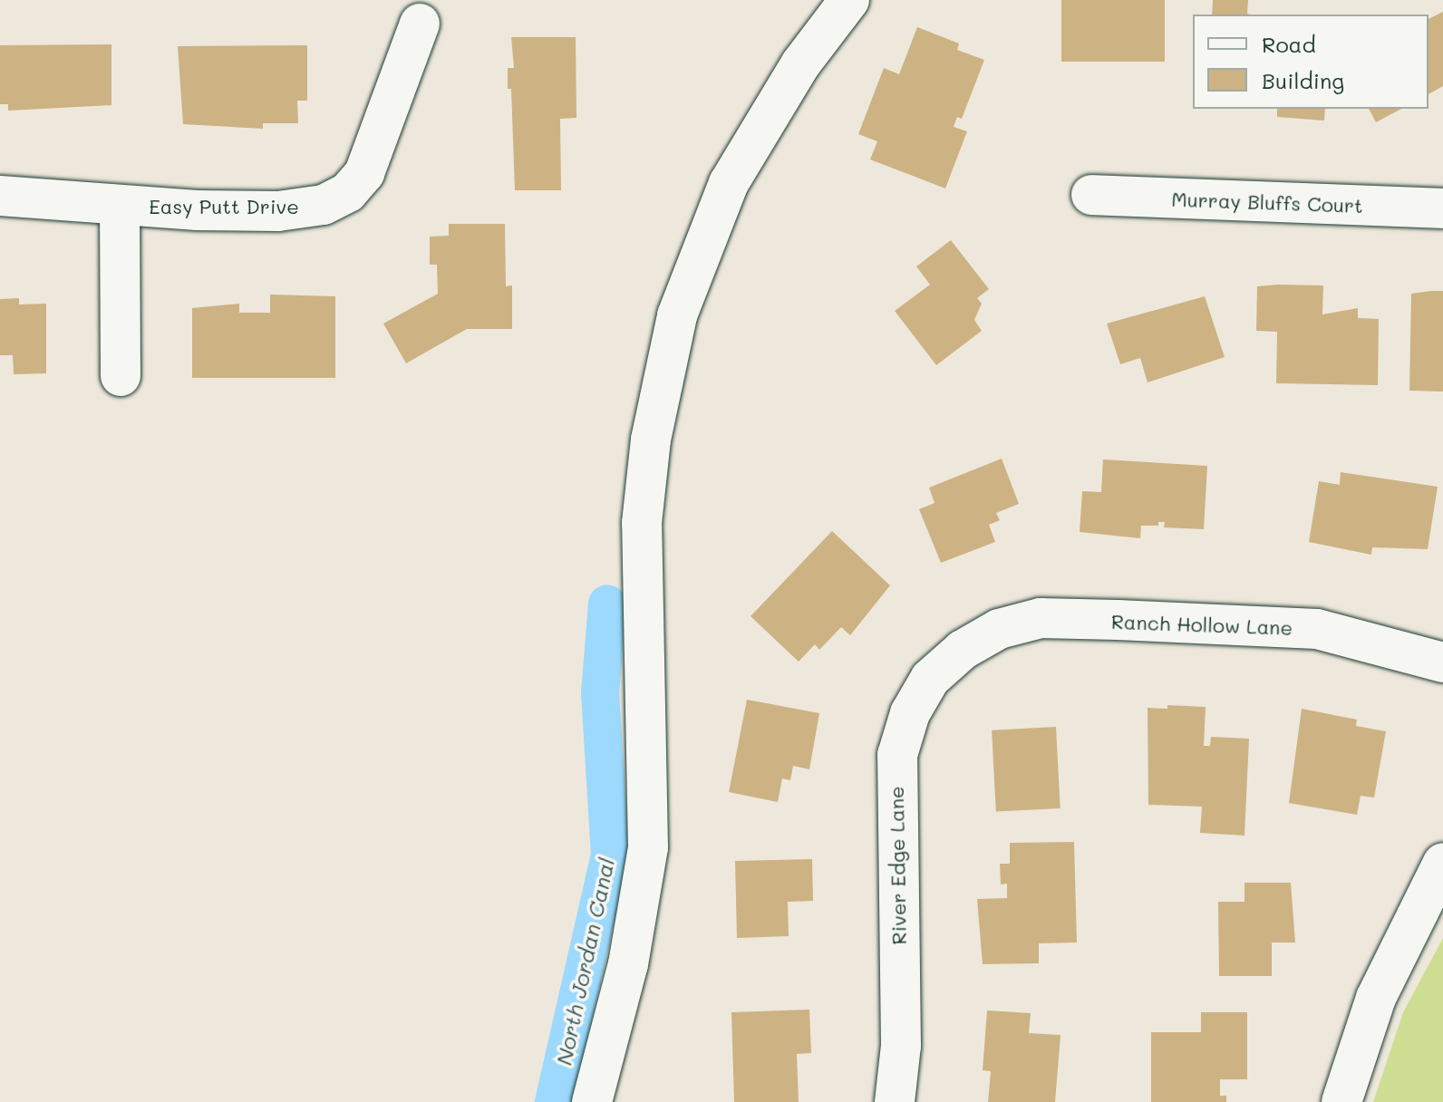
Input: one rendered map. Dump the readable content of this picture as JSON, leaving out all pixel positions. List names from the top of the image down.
{
  "streets": {
    "street": [
      "Murray Bluffs Court",
      "Easy Putt Drive",
      "Ranch Hollow Lane",
      "River Edge Lane"
    ]
  },
  "crossings": [
    ["Ranch Hollow Lane", "River Edge Lane"]
  ],
  "water": ["North Jordan Canal"],
  "legend": ["Road", "Building"]
}
